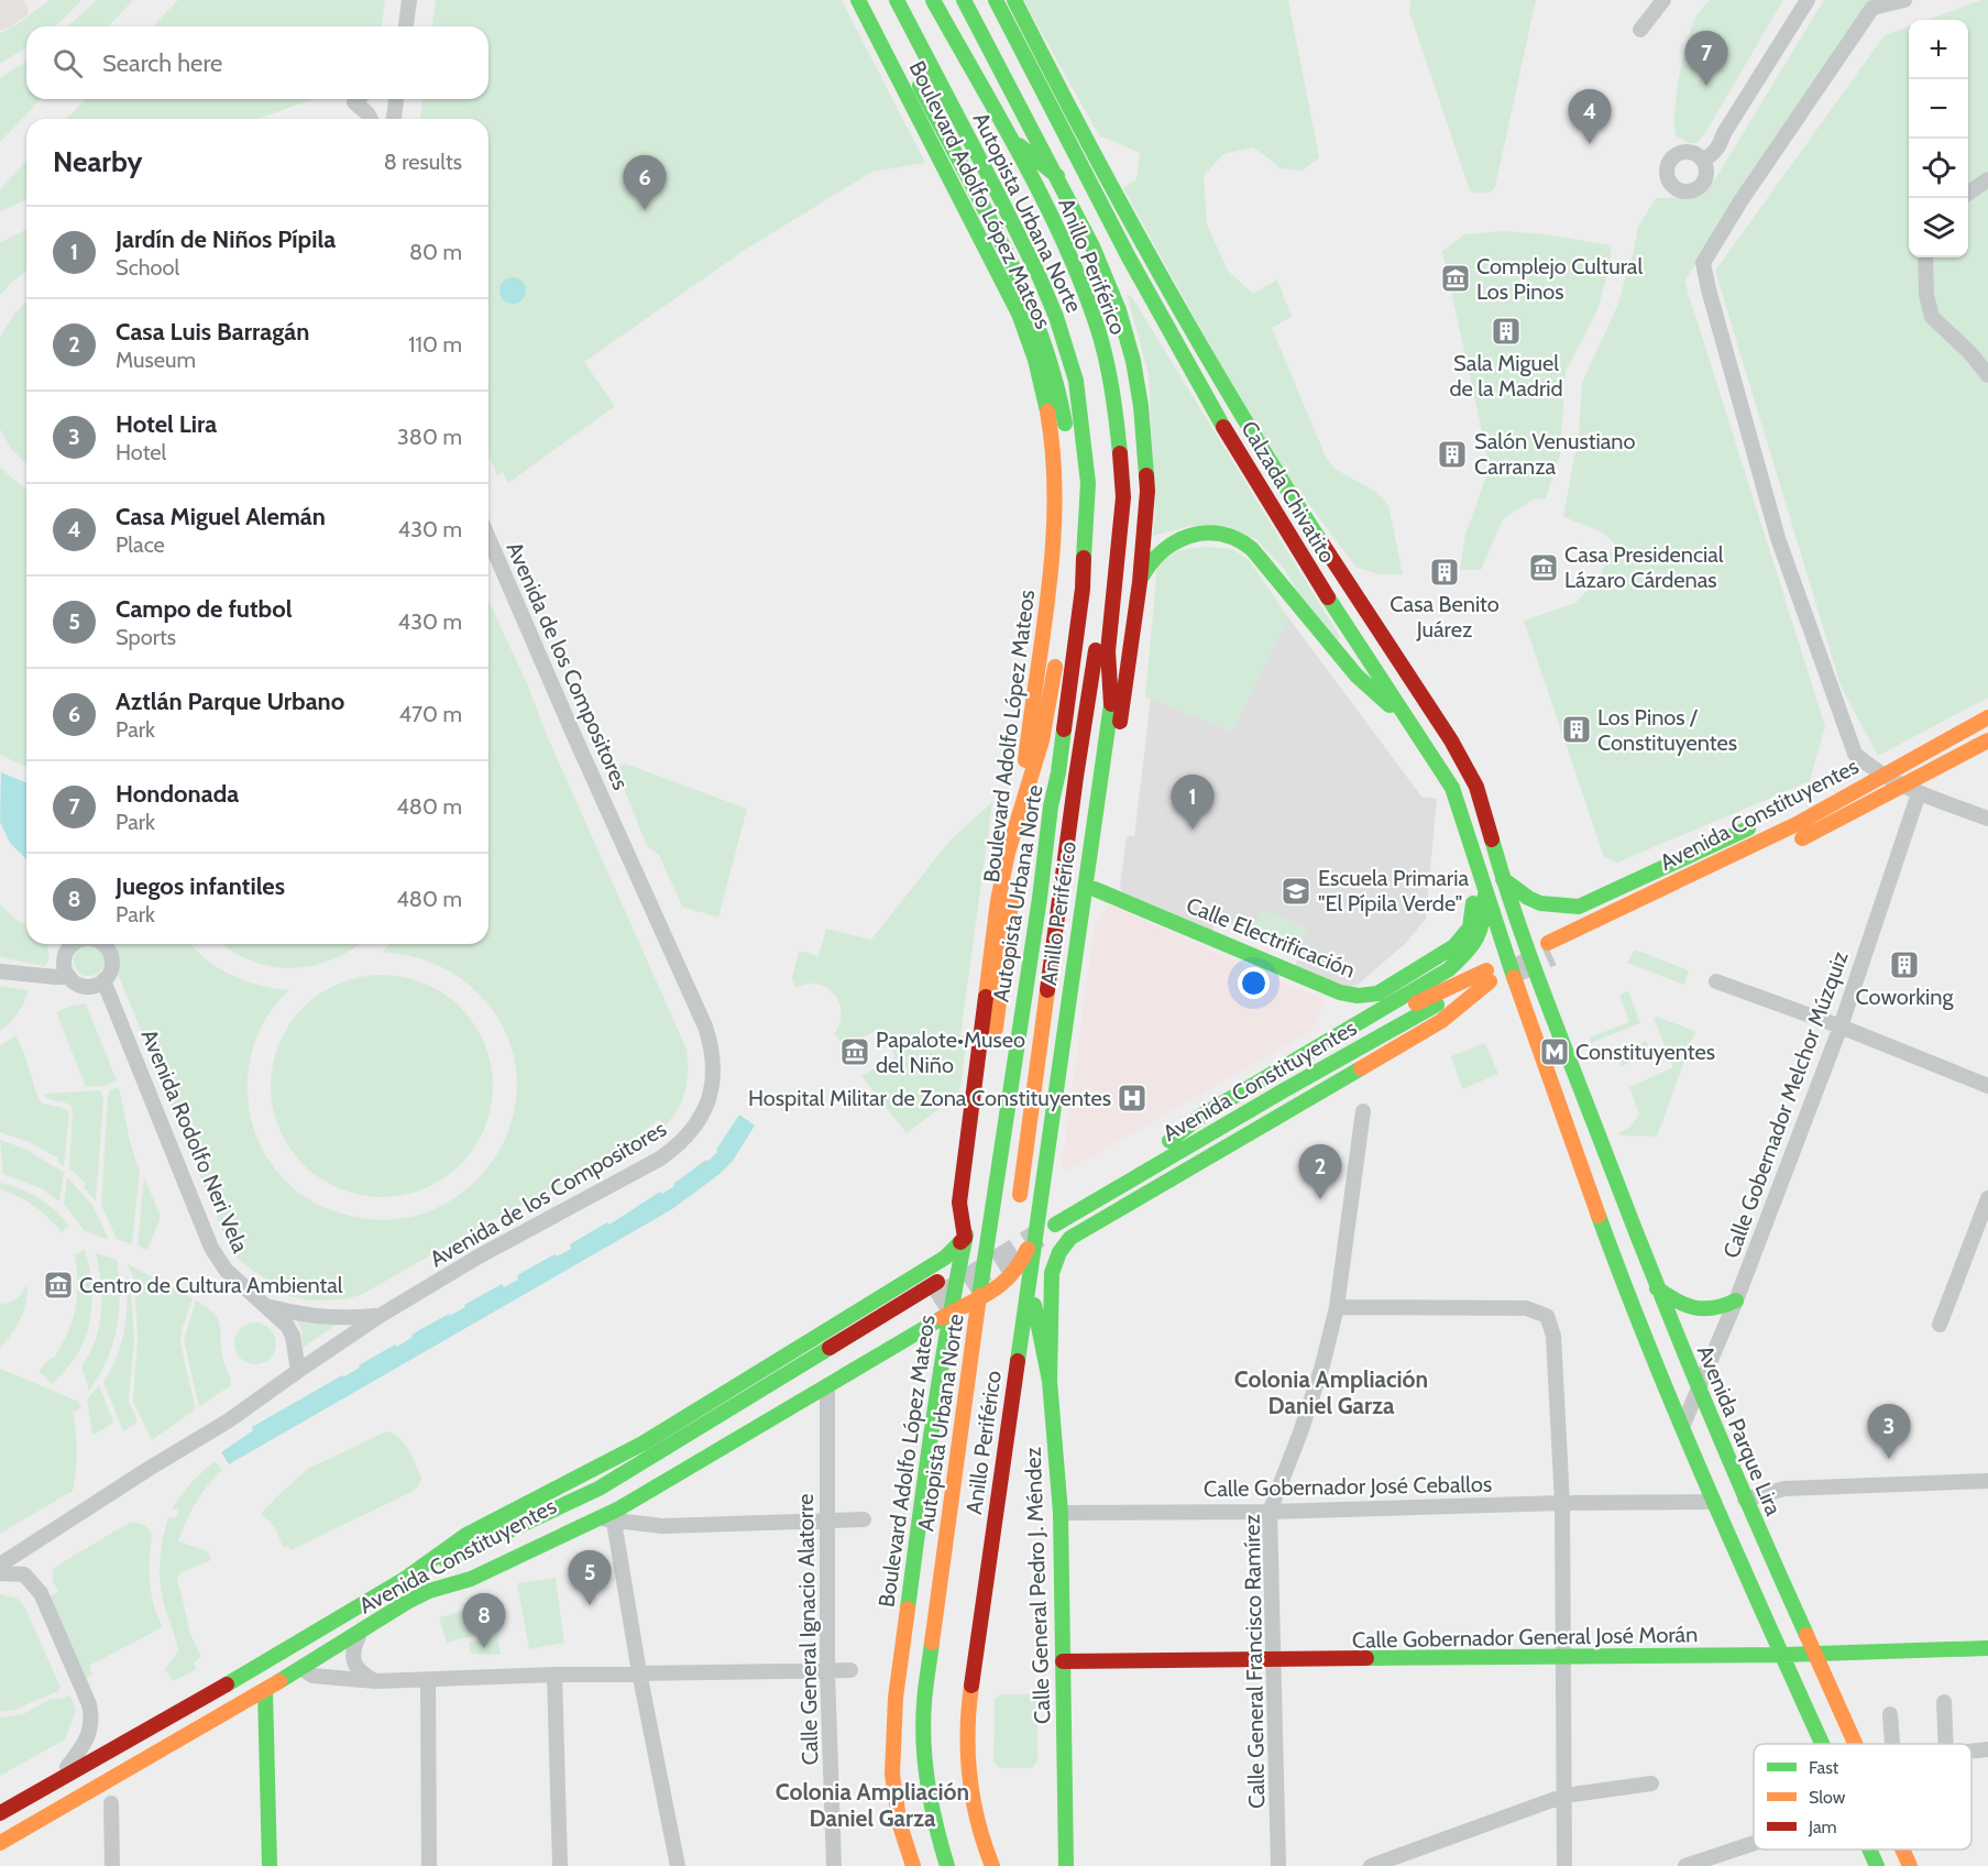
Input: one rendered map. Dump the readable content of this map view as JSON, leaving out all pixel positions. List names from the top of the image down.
{
  "streets": {
    "main road": [
      "Boulevard Adolfo López Mateos",
      "Autopista Urbana Norte",
      "Anillo Periférico",
      "Calzada Chivatito",
      "Avenida Constituyentes",
      "Calle Electrificación",
      "Avenida Parque Lira",
      "Calle General Pedro J. Méndez",
      "Calle Gobernador General José Morán"
    ],
    "street": [
      "Avenida de los Compositores",
      "Calle Gobernador Melchor Múzquiz",
      "Avenida Rodolfo Neri Vela",
      "Calle Gobernador José Ceballos",
      "Calle General Ignacio Alatorre",
      "Calle General Francisco Ramírez"
    ]
  },
  "crossings": [
    ["Autopista Urbana Norte", "Anillo Periférico"],
    ["Calzada Chivatito", "Calle Electrificación"],
    ["Calzada Chivatito", "Calle Gobernador Melchor Múzquiz"],
    ["Calzada Chivatito", "Avenida Parque Lira"],
    ["Avenida de los Compositores", "Avenida Rodolfo Neri Vela"],
    ["Calle Gobernador Melchor Múzquiz", "Avenida Parque Lira"],
    ["Avenida Parque Lira", "Calle Gobernador General José Morán"],
    ["Calle Gobernador José Ceballos", "Calle General Pedro J. Méndez"],
    ["Calle Gobernador José Ceballos", "Calle General Francisco Ramírez"],
    ["Calle General Pedro J. Méndez", "Calle Gobernador General José Morán"],
    ["Calle Gobernador General José Morán", "Calle General Francisco Ramírez"]
  ],
  "districts": ["Colonia Ampliación Daniel Garza", "Colonia Ampliación Daniel Garza"],
  "places": {
    "museum": [
      "Complejo Cultural Los Pinos",
      "Casa Presidencial Lázaro Cárdenas",
      "Papalote•Museo del Niño",
      "Centro de Cultura Ambiental"
    ],
    "building": [
      "Sala Miguel de la Madrid",
      "Salón Venustiano Carranza",
      "Casa Benito Juárez",
      "Los Pinos / Constituyentes",
      "Coworking"
    ],
    "school or university": ["Escuela Primaria \"El Pípila Verde\""],
    "metro station": ["Constituyentes"],
    "hospital": ["Hospital Militar de Zona Constituyentes"]
  },
  "legend": ["Fast", "Slow", "Jam"],
  "page": {
    "map_buttons": ["+", "−"],
    "search": "Search here",
    "pins": [
      "7",
      "4",
      "6",
      "1",
      "2",
      "3",
      "5",
      "8"
    ],
    "heading": ["Nearby", "8 results"],
    "list": [
      {
        "mark": "1",
        "name": "Jardín de Niños Pípila",
        "note": "School",
        "value": "80 m"
      },
      {
        "mark": "2",
        "name": "Casa Luis Barragán",
        "note": "Museum",
        "value": "110 m"
      },
      {
        "mark": "3",
        "name": "Hotel Lira",
        "note": "Hotel",
        "value": "380 m"
      },
      {
        "mark": "4",
        "name": "Casa Miguel Alemán",
        "note": "Place",
        "value": "430 m"
      },
      {
        "mark": "5",
        "name": "Campo de futbol",
        "note": "Sports",
        "value": "430 m"
      },
      {
        "mark": "6",
        "name": "Aztlán Parque Urbano",
        "note": "Park",
        "value": "470 m"
      },
      {
        "mark": "7",
        "name": "Hondonada",
        "note": "Park",
        "value": "480 m"
      },
      {
        "mark": "8",
        "name": "Juegos infantiles",
        "note": "Park",
        "value": "480 m"
      }
    ]
  }
}
